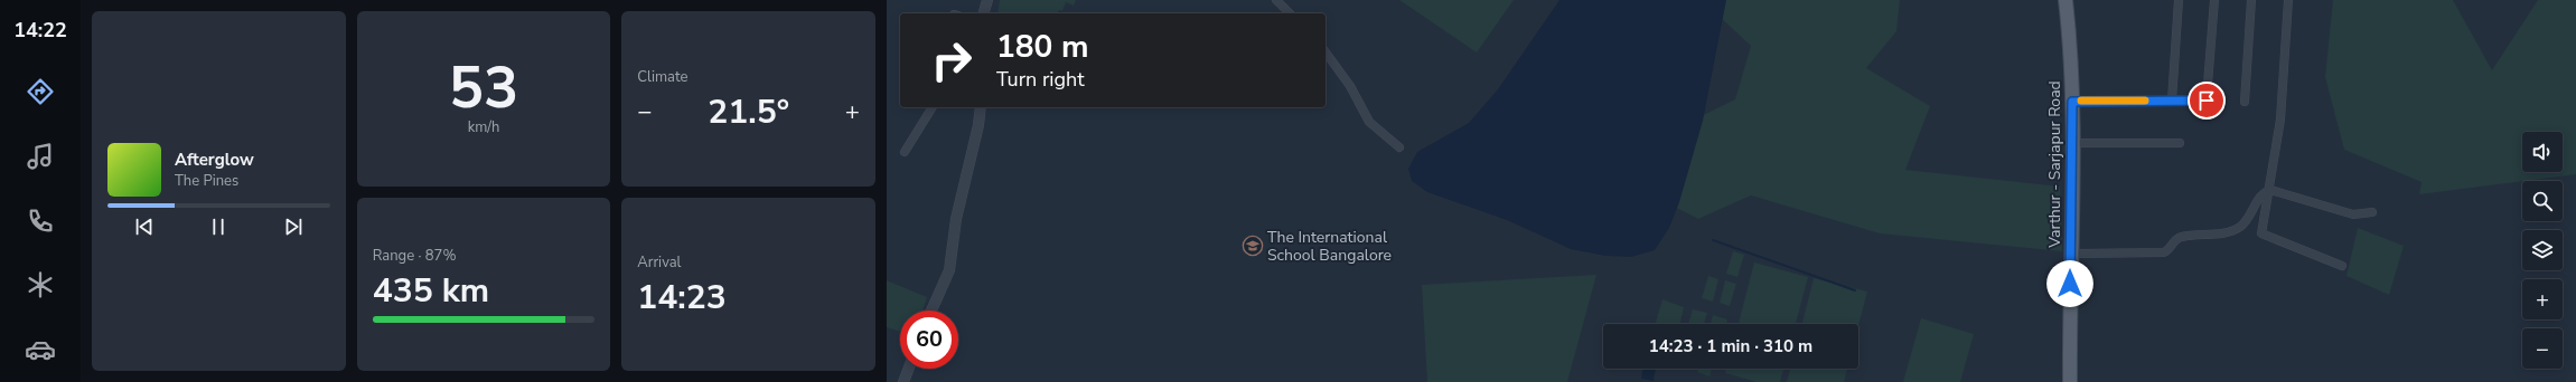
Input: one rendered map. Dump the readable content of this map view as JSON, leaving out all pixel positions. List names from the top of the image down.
{
  "streets": {
    "main road": ["Varthur - Sarjapur Road"]
  },
  "places": {
    "school or university": ["The International School Bangalore"]
  },
  "page": {
    "tabs": "14:22",
    "tile": [
      ["53", "km/h"],
      "Climate",
      ["Range · 87%", "435 km"],
      ["Arrival", "14:23"]
    ],
    "turn": ["180 m", "Turn right"],
    "heat": ["−", "21.5°", "+"],
    "map_buttons": ["+", "−"],
    "song": ["Afterglow", "The Pines"],
    "limit": "60",
    "trip": "14:23 · 1 min · 310 m"
  }
}
